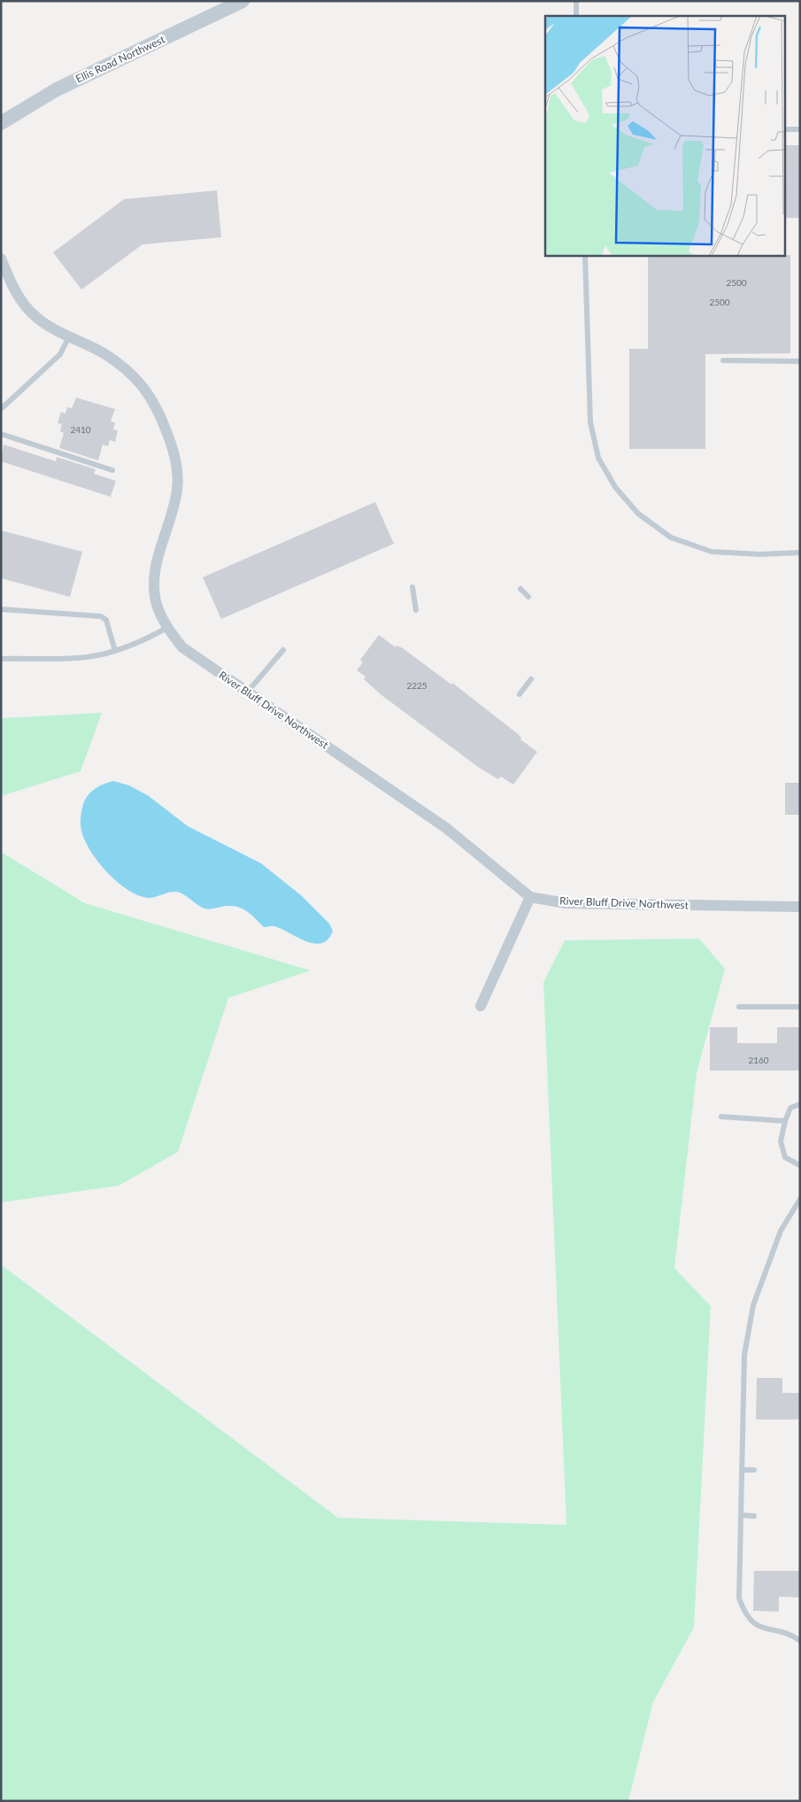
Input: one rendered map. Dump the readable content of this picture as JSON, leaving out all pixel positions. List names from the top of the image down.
{
  "streets": {
    "street": ["Ellis Road Northwest", "River Bluff Drive Northwest"]
  },
  "house_numbers": [
    "2500",
    "2500",
    "2410",
    "2225",
    "2160"
  ]
}
